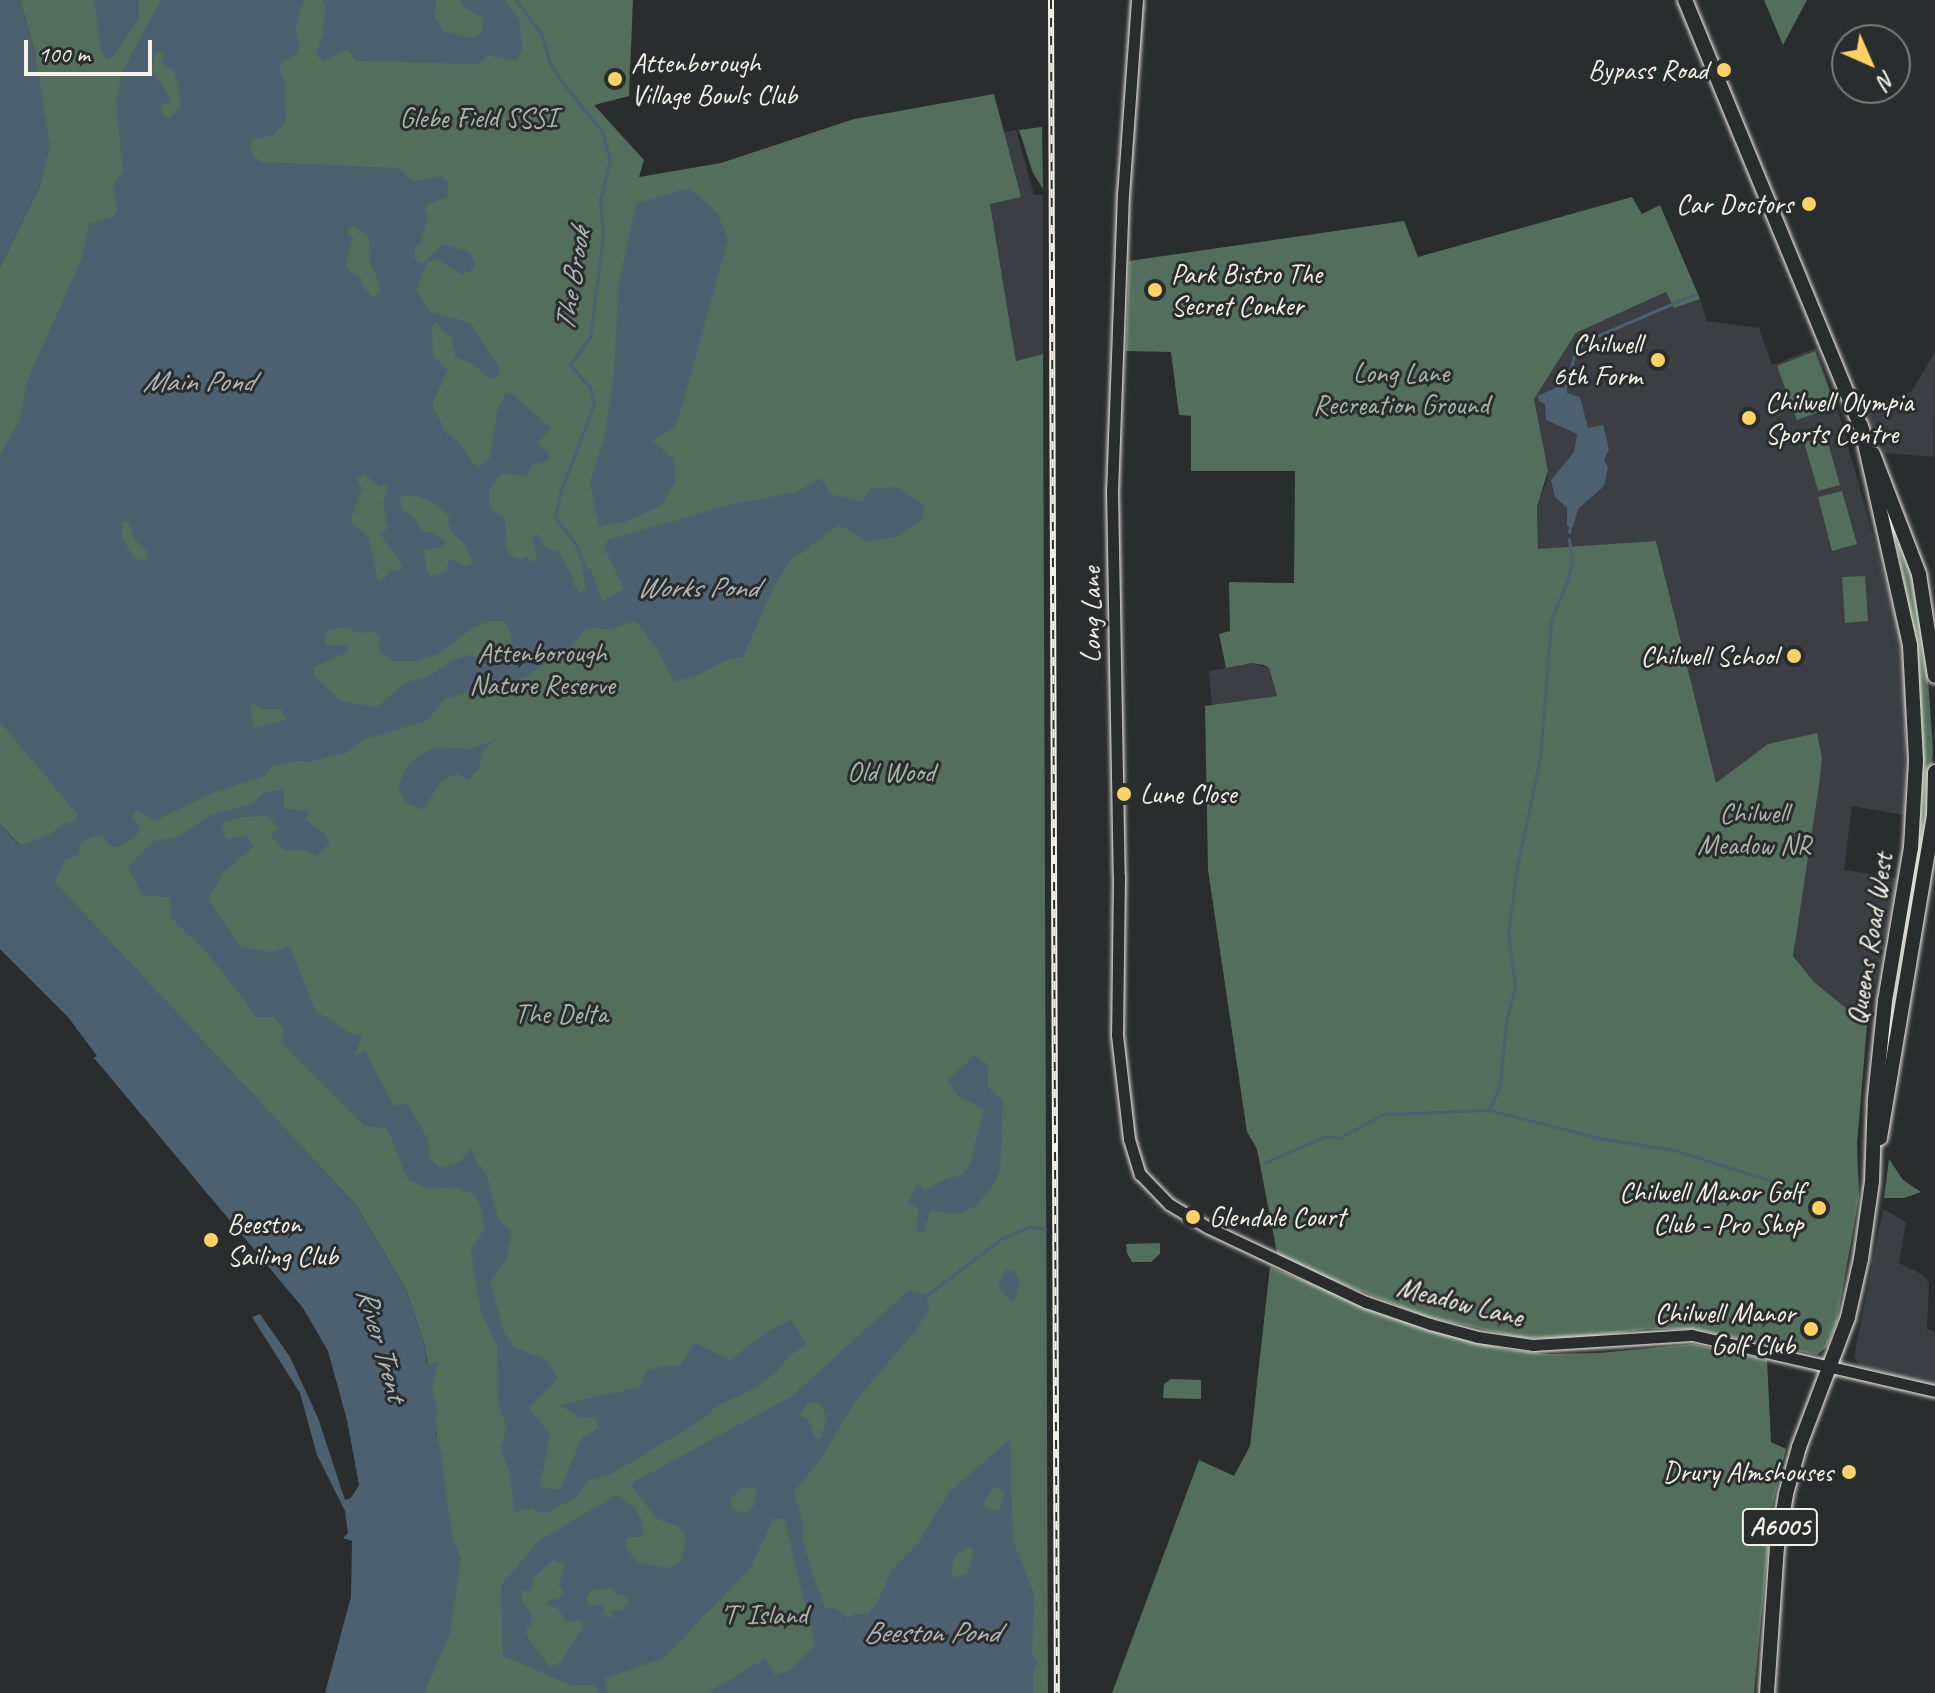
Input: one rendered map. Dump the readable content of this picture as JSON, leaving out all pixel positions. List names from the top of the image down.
{
  "streets": {
    "main road": ["Queens Road West", "A6005"],
    "street": ["Long Lane", "Meadow Lane"]
  },
  "crossings": [
    ["Long Lane", "Meadow Lane"],
    ["Queens Road West", "Meadow Lane"],
    ["Queens Road West", "A6005"]
  ],
  "water": [
    "The Brook",
    "Main Pond",
    "Works Pond",
    "River Trent",
    "Beeston Pond"
  ],
  "parks": [
    "Glebe Field SSSI",
    "Long Lane Recreation Ground",
    "Attenborough Nature Reserve",
    "Old Wood",
    "Chilwell Meadow NR",
    "The Delta",
    "'T' Island"
  ],
  "places": [
    "Bypass Road",
    "Attenborough Village Bowls Club",
    "Car Doctors",
    "Park Bistro The Secret Conker",
    "Chilwell 6th Form",
    "Chilwell Olympia Sports Centre",
    "Chilwell School",
    "Lune Close",
    "Chilwell Manor Golf Club - Pro Shop",
    "Glendale Court",
    "Beeston Sailing Club",
    "Chilwell Manor Golf Club",
    "Drury Almshouses"
  ],
  "scale_bar": "100 m",
  "north": "bottom right"
}
